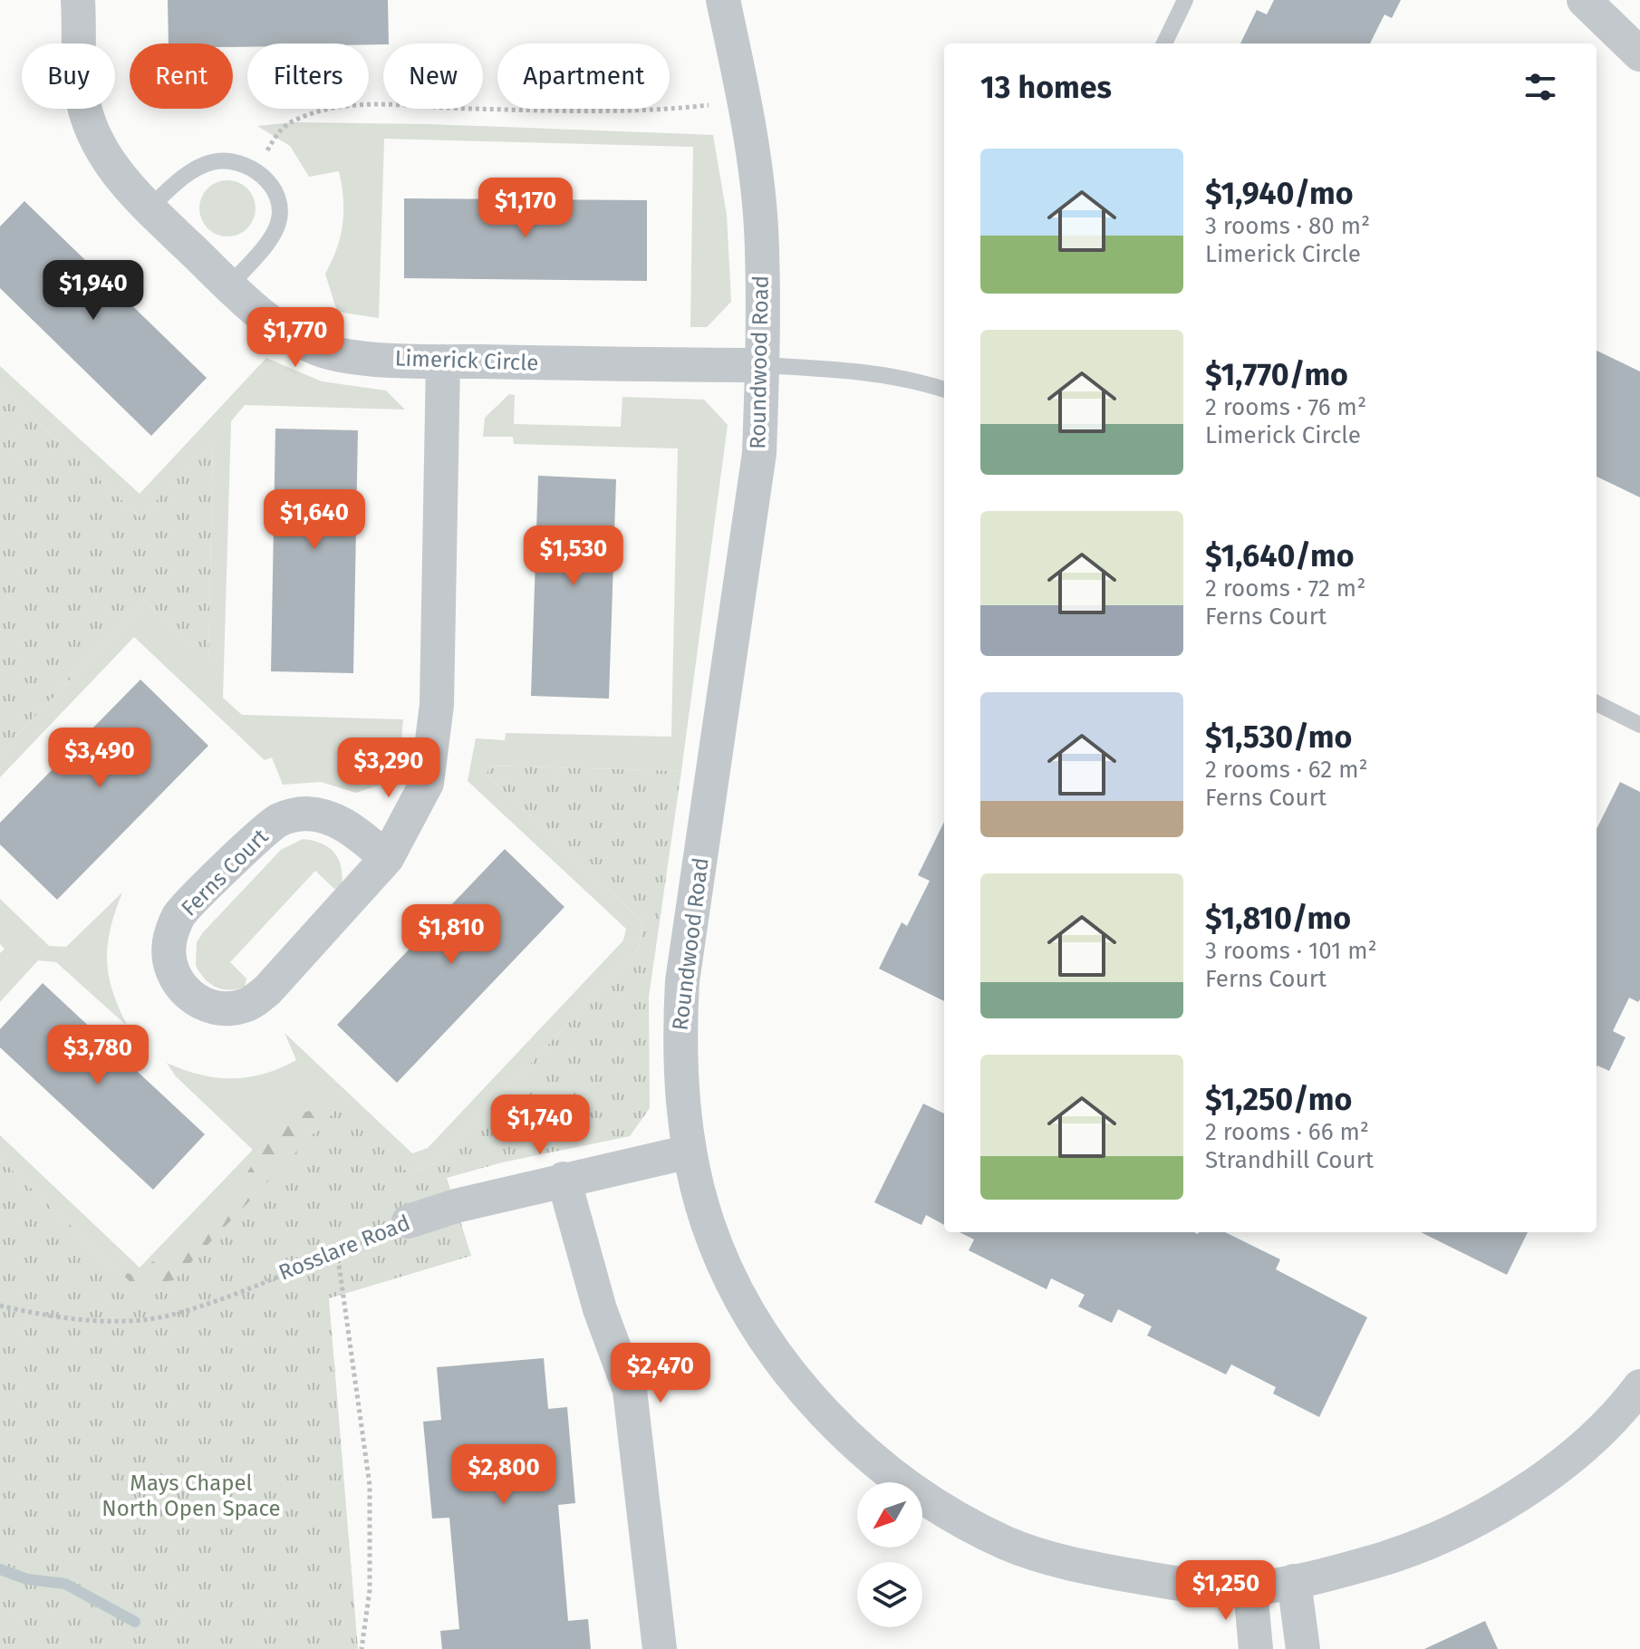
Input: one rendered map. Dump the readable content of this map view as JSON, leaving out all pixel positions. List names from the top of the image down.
{
  "streets": {
    "street": [
      "Limerick Circle",
      "Roundwood Road",
      "Ferns Court",
      "Rosslare Road"
    ]
  },
  "crossings": [
    ["Limerick Circle", "Roundwood Road"],
    ["Limerick Circle", "Ferns Court"],
    ["Roundwood Road", "Rosslare Road"]
  ],
  "parks": ["Mays Chapel North Open Space"],
  "north": "bottom left",
  "page": {
    "chip": [
      "Buy",
      "Rent",
      "Filters",
      "New",
      "Apartment"
    ],
    "heading": "13 homes",
    "list": [
      {
        "name": "$1,940/mo",
        "note": "3 rooms · 80 m² · Limerick Circle"
      },
      {
        "name": "$1,770/mo",
        "note": "2 rooms · 76 m² · Limerick Circle"
      },
      {
        "name": "$1,640/mo",
        "note": "2 rooms · 72 m² · Ferns Court"
      },
      {
        "name": "$1,530/mo",
        "note": "2 rooms · 62 m² · Ferns Court"
      },
      {
        "name": "$1,810/mo",
        "note": "3 rooms · 101 m² · Ferns Court"
      },
      {
        "name": "$1,250/mo",
        "note": "2 rooms · 66 m² · Strandhill Court"
      }
    ],
    "price": [
      "$1,170",
      "$1,940",
      "$1,770",
      "$1,640",
      "$1,530",
      "$3,490",
      "$3,290",
      "$1,810",
      "$3,780",
      "$1,740",
      "$2,470",
      "$2,800",
      "$1,250"
    ]
  }
}
